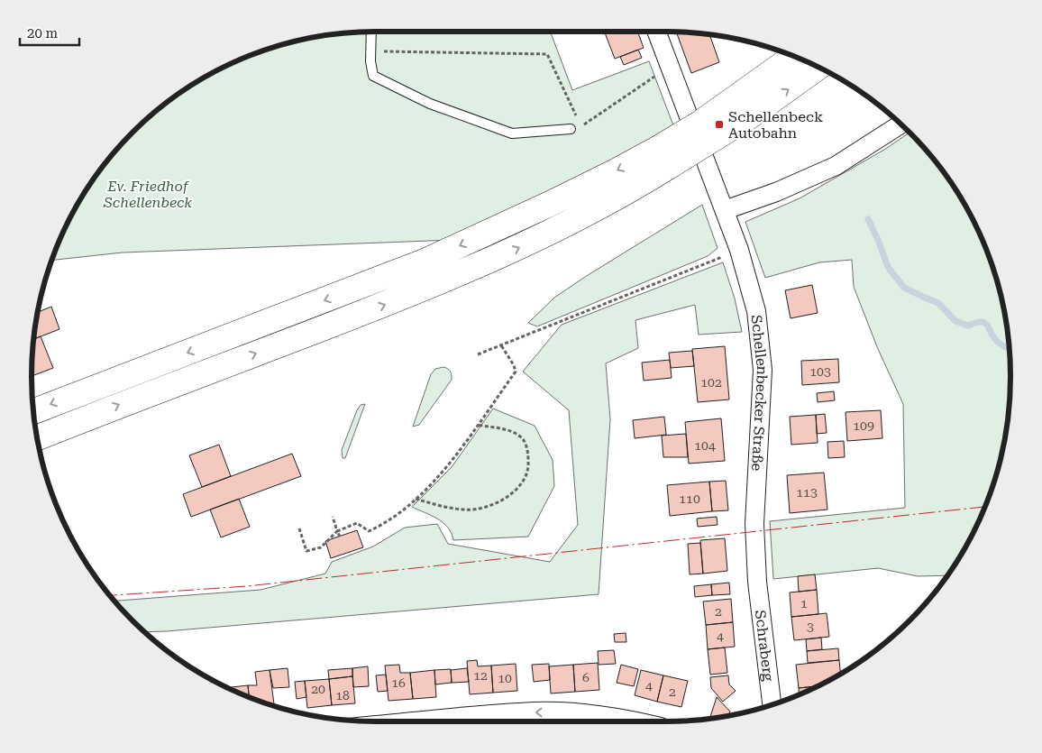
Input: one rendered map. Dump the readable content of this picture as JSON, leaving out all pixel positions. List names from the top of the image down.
{
  "streets": {
    "street": ["Schellenbecker Straße", "Schraberg"]
  },
  "crossings": [
    ["Schellenbecker Straße", "Schraberg"]
  ],
  "parks": ["Ev. Friedhof Schellenbeck"],
  "places": {
    "transit": ["Schellenbeck Autobahn"]
  },
  "house_numbers": [
    "103",
    "102",
    "109",
    "104",
    "113",
    "110",
    "1",
    "2",
    "3",
    "4",
    "12",
    "6",
    "10",
    "16",
    "4",
    "20",
    "2",
    "18"
  ],
  "scale_bar": "20 m"
}
